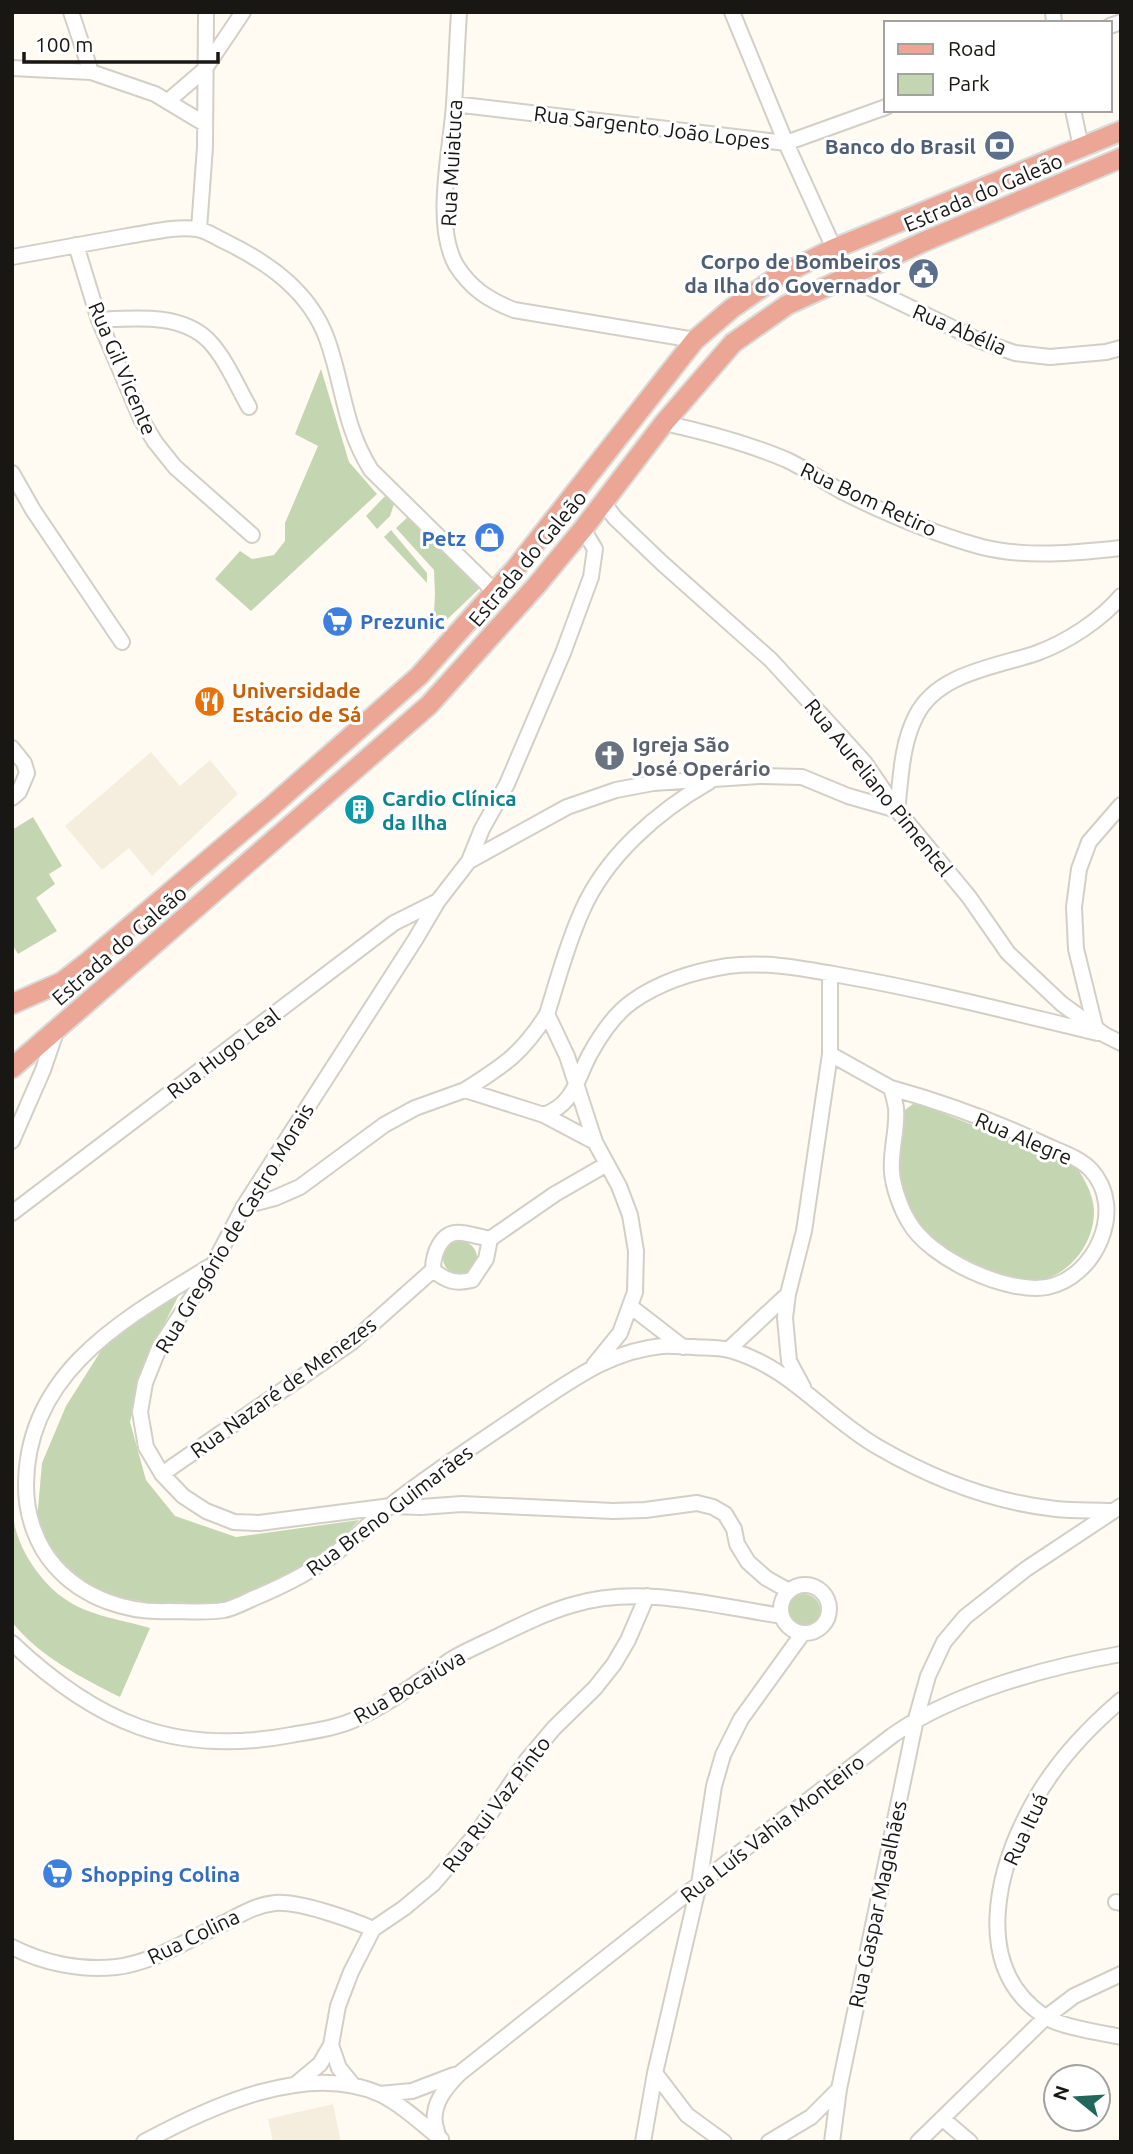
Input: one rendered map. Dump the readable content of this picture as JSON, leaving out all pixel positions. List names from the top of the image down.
{
  "streets": {
    "main road": ["Estrada do Galeão"],
    "street": [
      "Rua Sargento João Lopes",
      "Rua Muiatuca",
      "Rua Abélia",
      "Rua Gil Vicente",
      "Rua Bom Retiro",
      "Rua Aureliano Pimentel",
      "Rua Hugo Leal",
      "Rua Alegre",
      "Rua Gregório de Castro Morais",
      "Rua Nazaré de Menezes",
      "Rua Breno Guimarães",
      "Rua Bocaiúva",
      "Rua Rui Vaz Pinto",
      "Rua Luís Vahia Monteiro",
      "Rua Ituá",
      "Rua Gaspar Magalhães",
      "Rua Colina"
    ]
  },
  "crossings": [
    ["Rua Sargento João Lopes", "Rua Muiatuca"],
    ["Rua Muiatuca", "Estrada do Galeão"],
    ["Estrada do Galeão", "Rua Abélia"],
    ["Estrada do Galeão", "Rua Bom Retiro"],
    ["Estrada do Galeão", "Rua Aureliano Pimentel"],
    ["Estrada do Galeão", "Rua Gregório de Castro Morais"],
    ["Rua Hugo Leal", "Rua Gregório de Castro Morais"],
    ["Rua Alegre", "Rua Breno Guimarães"],
    ["Rua Gregório de Castro Morais", "Rua Nazaré de Menezes"],
    ["Rua Gregório de Castro Morais", "Rua Breno Guimarães"],
    ["Rua Gregório de Castro Morais", "Rua Bocaiúva"],
    ["Rua Gregório de Castro Morais", "Rua Luís Vahia Monteiro"],
    ["Rua Bocaiúva", "Rua Rui Vaz Pinto"],
    ["Rua Rui Vaz Pinto", "Rua Colina"],
    ["Rua Luís Vahia Monteiro", "Rua Gaspar Magalhães"]
  ],
  "places": {
    "bank": ["Banco do Brasil"],
    "public building": ["Corpo de Bombeiros da Ilha do Governador"],
    "shop": ["Petz"],
    "supermarket": ["Prezunic", "Shopping Colina"],
    "restaurant": ["Universidade Estácio de Sá"],
    "church": ["Igreja São José Operário"],
    "building": ["Cardio Clínica da Ilha"]
  },
  "legend": ["Road", "Park"],
  "scale_bar": "100 m",
  "north": "left"
}
